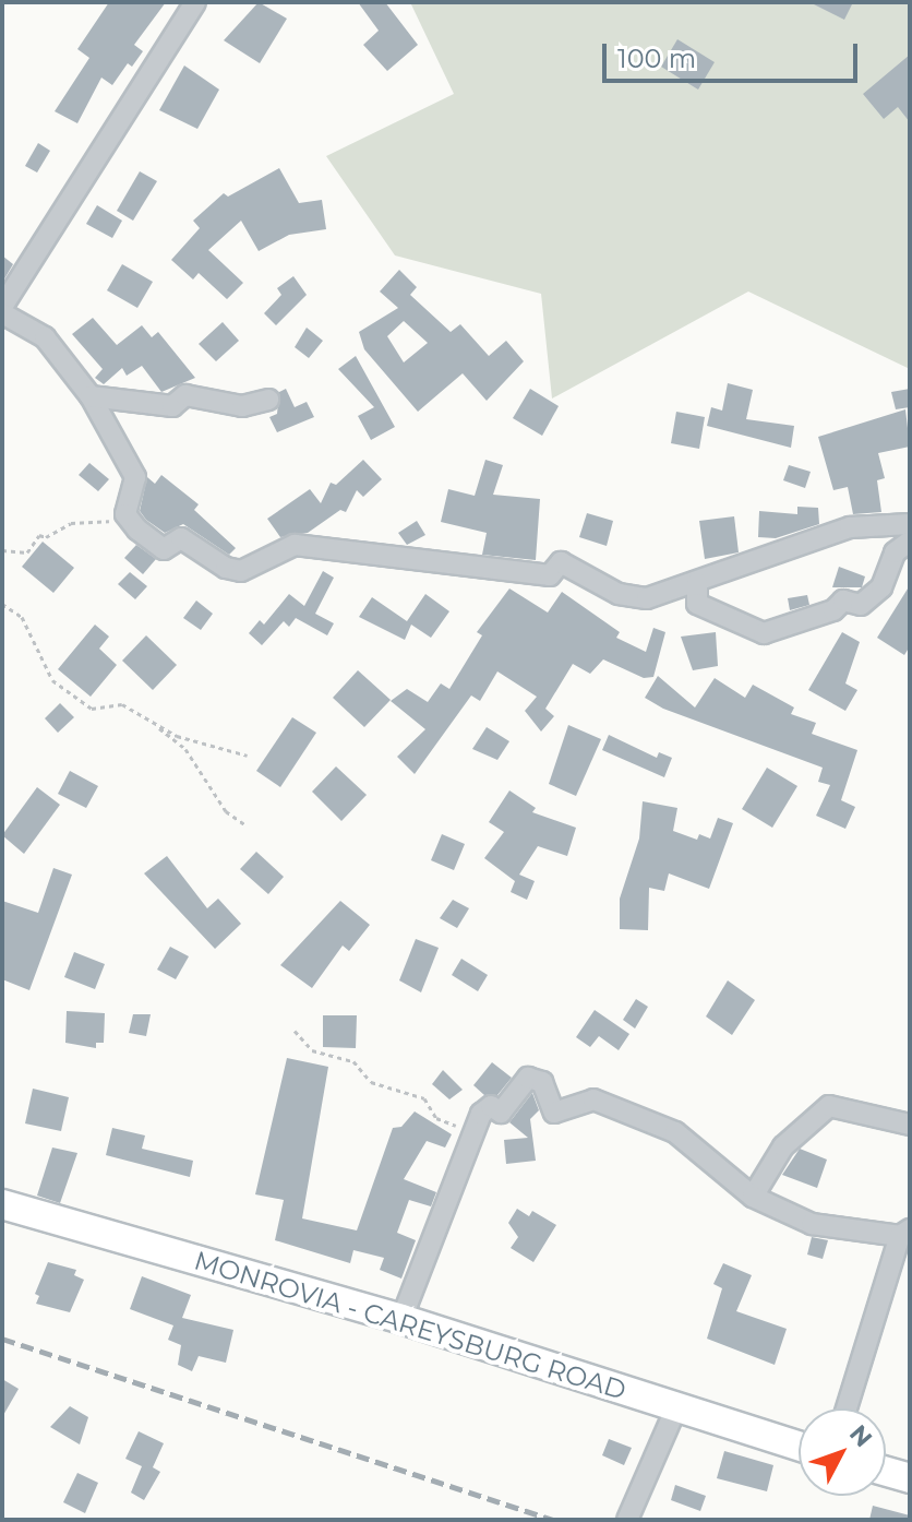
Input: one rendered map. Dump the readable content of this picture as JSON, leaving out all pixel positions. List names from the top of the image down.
{
  "streets": {
    "main road": ["MONROVIA - CAREYSBURG ROAD"]
  },
  "scale_bar": "100 m",
  "north": "top right"
}
